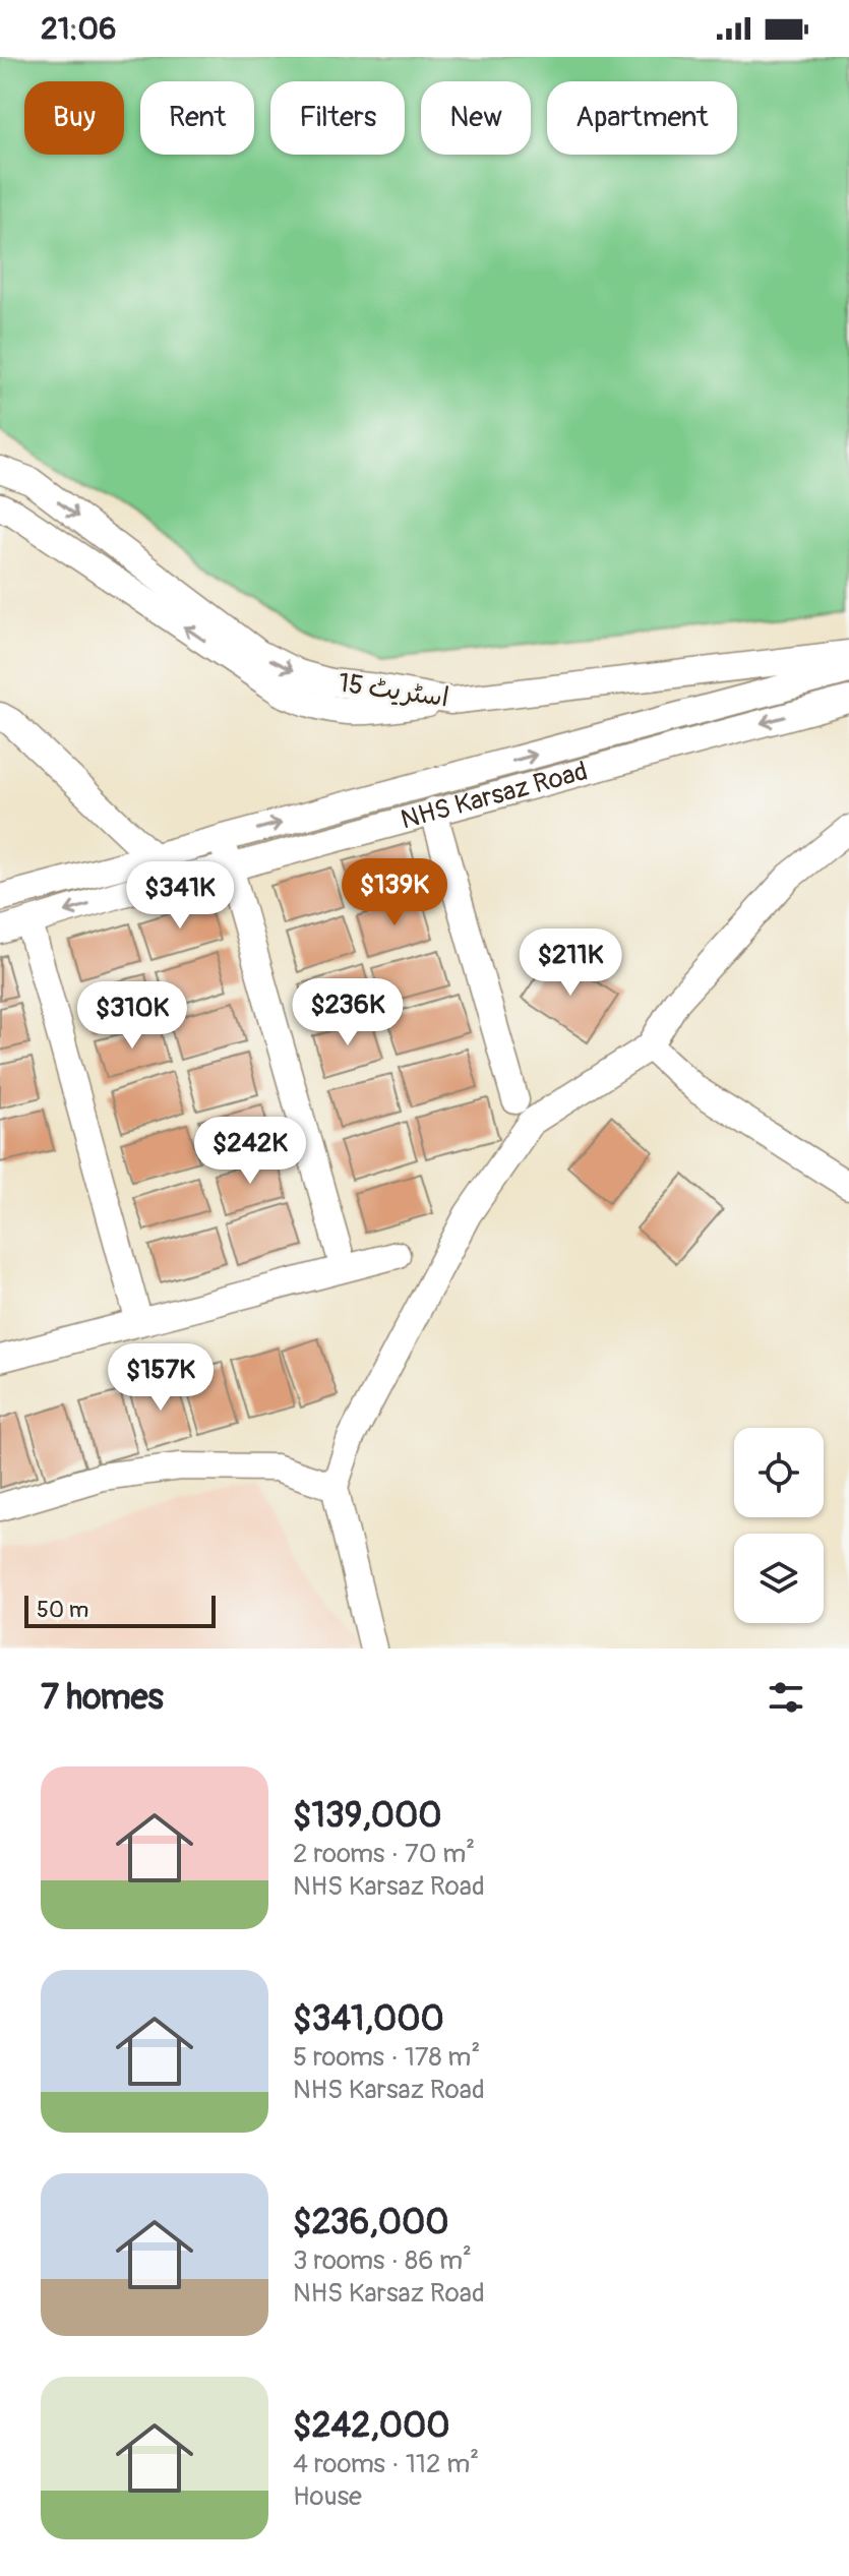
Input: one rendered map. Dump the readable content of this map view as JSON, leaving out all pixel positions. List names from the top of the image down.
{
  "streets": {
    "street": ["اسٹریٹ 15", "NHS Karsaz Road"]
  },
  "scale_bar": "50 m",
  "page": {
    "status": "21:06",
    "chip": [
      "Buy",
      "Rent",
      "Filters",
      "New",
      "Apartment"
    ],
    "price": [
      "$139K",
      "$341K",
      "$211K",
      "$236K",
      "$310K",
      "$242K",
      "$157K"
    ],
    "scale": "50 m",
    "heading": "7 homes",
    "list": [
      {
        "name": "$139,000",
        "note": "2 rooms · 70 m² · NHS Karsaz Road"
      },
      {
        "name": "$341,000",
        "note": "5 rooms · 178 m² · NHS Karsaz Road"
      },
      {
        "name": "$236,000",
        "note": "3 rooms · 86 m² · NHS Karsaz Road"
      },
      {
        "name": "$242,000",
        "note": "4 rooms · 112 m² · House"
      }
    ]
  }
}
